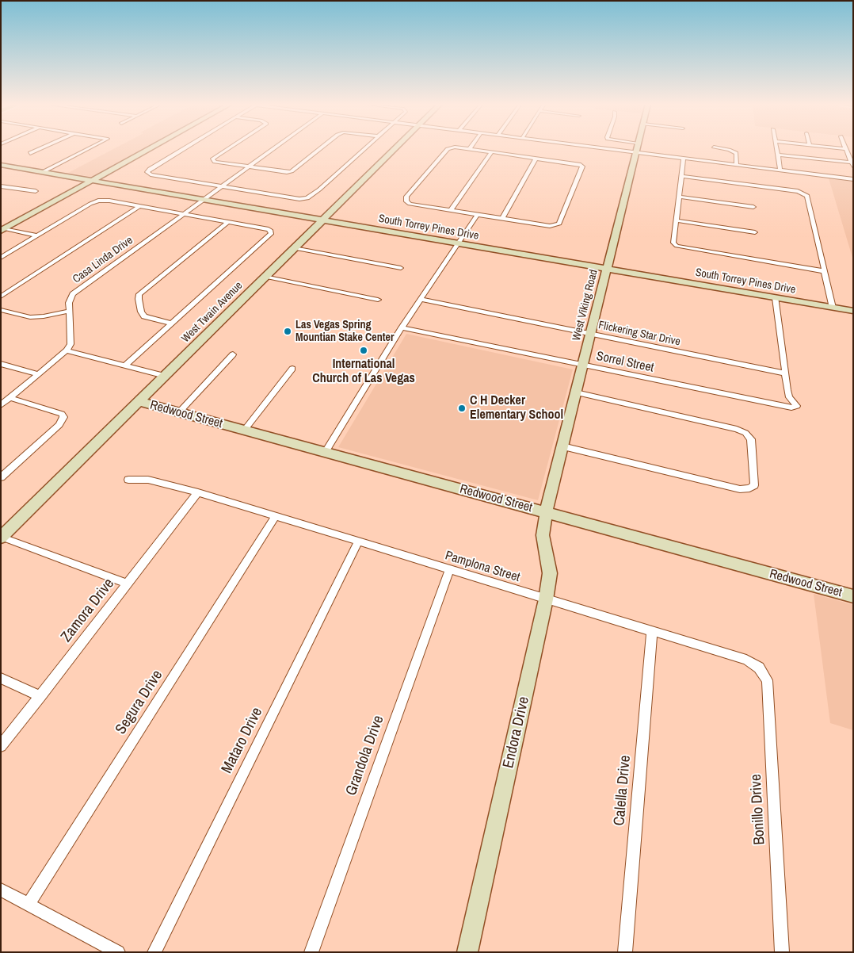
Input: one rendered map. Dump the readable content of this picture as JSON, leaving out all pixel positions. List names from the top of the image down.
{
  "streets": {
    "street": [
      "South Torrey Pines Drive",
      "Casa Linda Drive",
      "West Viking Road",
      "West Twain Avenue",
      "Flickering Star Drive",
      "Sorrel Street",
      "Redwood Street",
      "Pamplona Street",
      "Zamora Drive",
      "Segura Drive",
      "Endora Drive",
      "Mataro Drive",
      "Grandola Drive",
      "Calella Drive",
      "Bonillo Drive"
    ]
  },
  "crossings": [
    ["South Torrey Pines Drive", "Casa Linda Drive"],
    ["South Torrey Pines Drive", "West Viking Road"],
    ["South Torrey Pines Drive", "West Twain Avenue"],
    ["West Viking Road", "Flickering Star Drive"],
    ["West Viking Road", "Sorrel Street"],
    ["West Viking Road", "Redwood Street"],
    ["West Viking Road", "Endora Drive"],
    ["West Twain Avenue", "Redwood Street"],
    ["Flickering Star Drive", "Sorrel Street"],
    ["Redwood Street", "Endora Drive"],
    ["Pamplona Street", "Zamora Drive"],
    ["Pamplona Street", "Segura Drive"],
    ["Pamplona Street", "Endora Drive"],
    ["Pamplona Street", "Mataro Drive"],
    ["Pamplona Street", "Grandola Drive"],
    ["Pamplona Street", "Calella Drive"],
    ["Pamplona Street", "Bonillo Drive"]
  ],
  "places": ["Las Vegas Spring Mountian Stake Center", "International Church of Las Vegas", "C H Decker Elementary School"]
}
